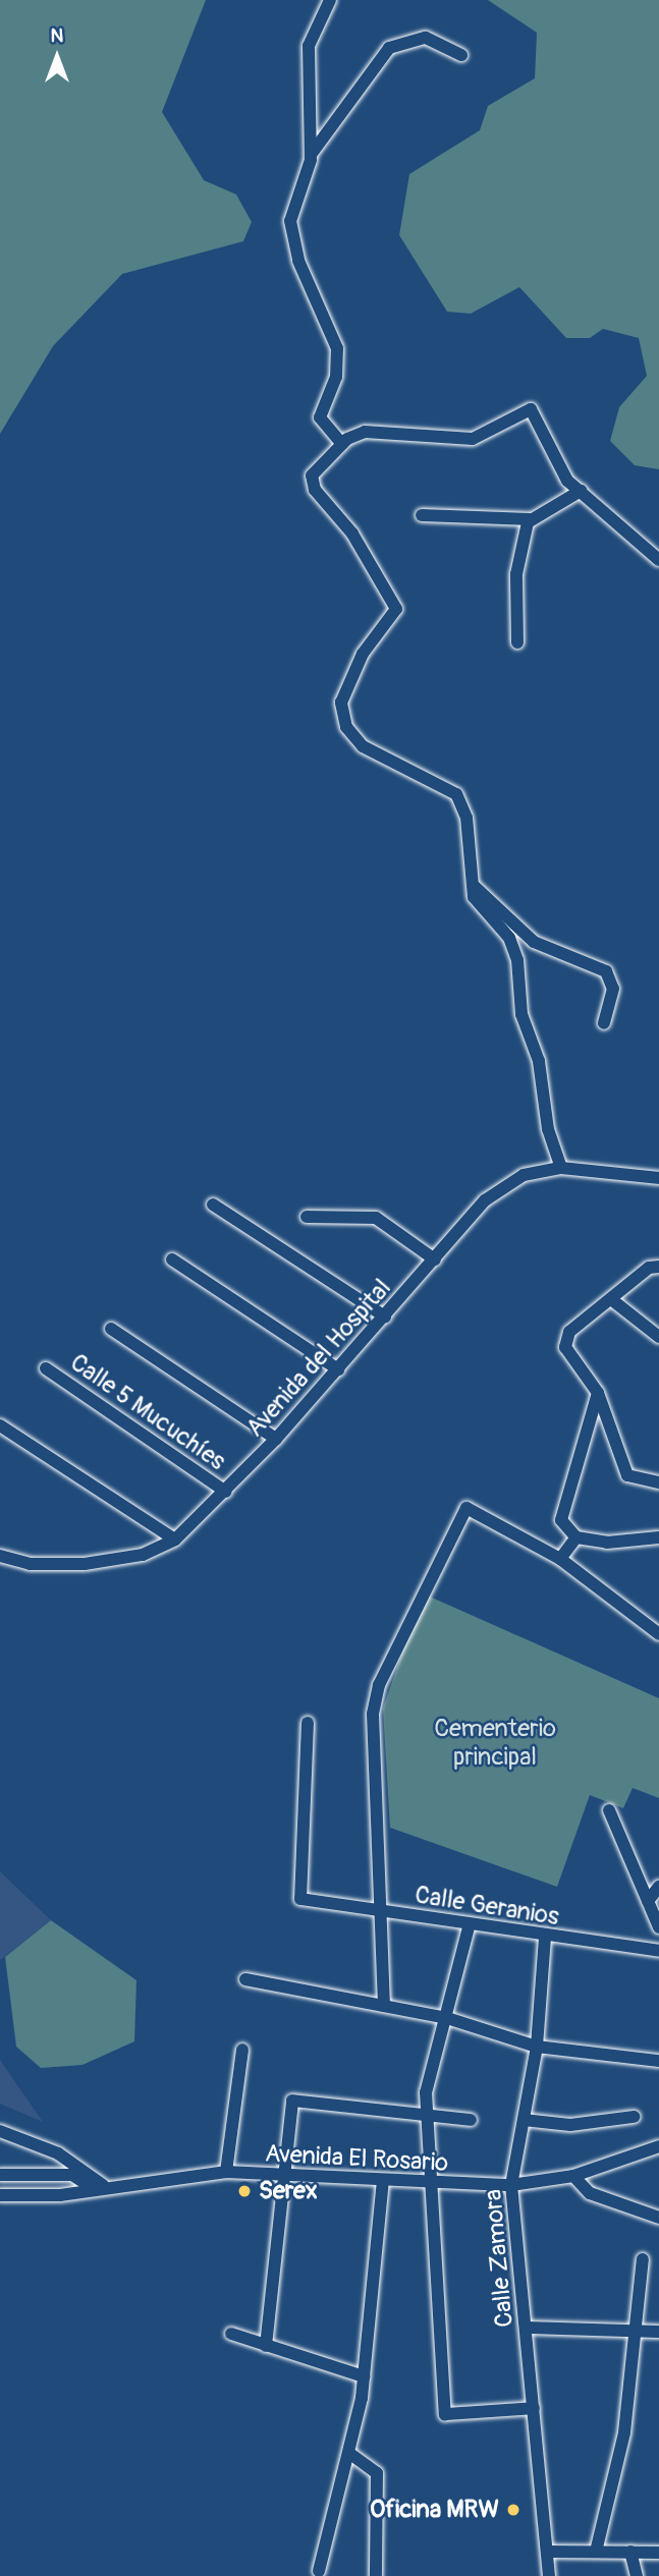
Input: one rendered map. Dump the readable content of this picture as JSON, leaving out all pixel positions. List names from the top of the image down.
{
  "streets": {
    "street": [
      "Avenida del Hospital",
      "Calle 5 Mucuchíes",
      "Calle Geranios",
      "Avenida El Rosario",
      "Calle Zamora"
    ]
  },
  "crossings": [
    ["Avenida del Hospital", "Calle 5 Mucuchíes"],
    ["Calle Geranios", "Calle Zamora"],
    ["Avenida El Rosario", "Calle Zamora"]
  ],
  "parks": ["Cementerio principal"],
  "places": ["Serex", "Oficina MRW"],
  "north": "top"
}
